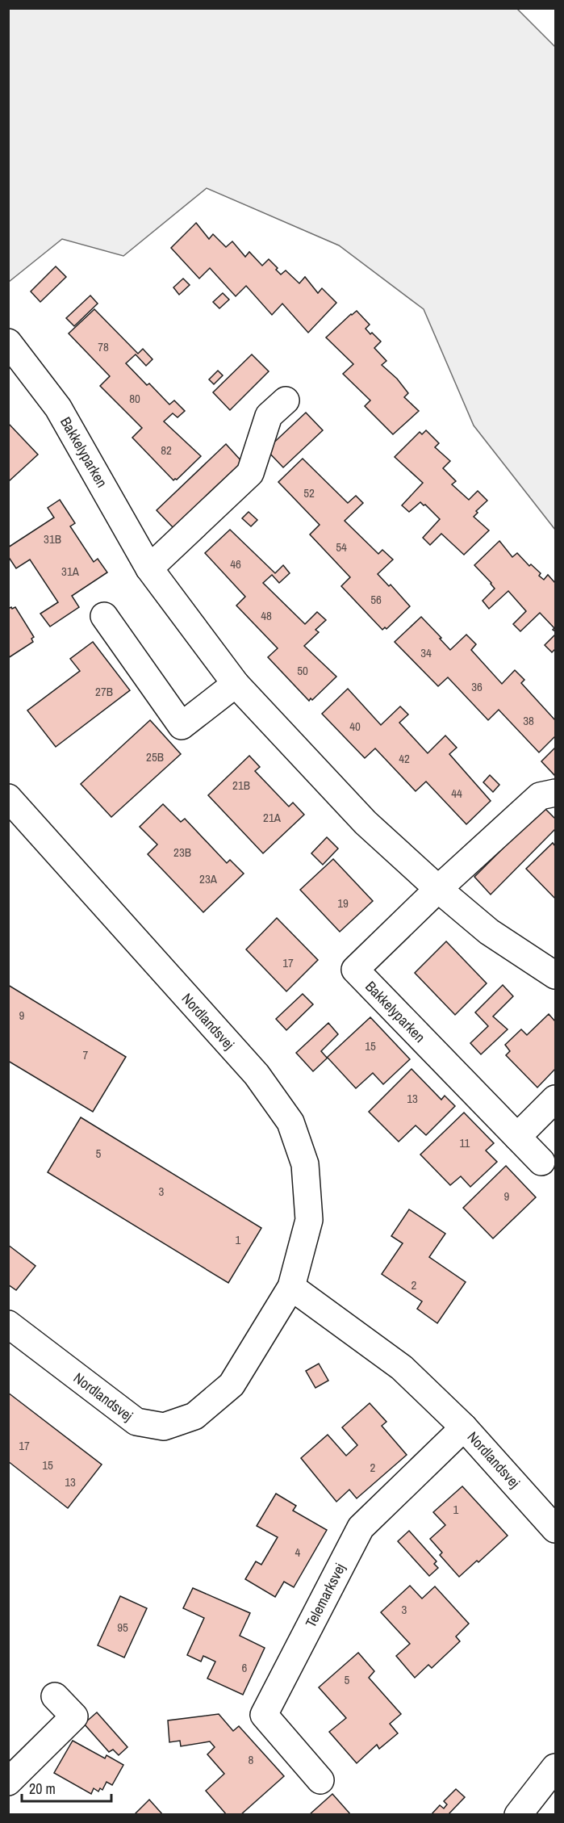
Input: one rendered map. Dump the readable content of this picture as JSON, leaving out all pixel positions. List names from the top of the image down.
{
  "streets": {
    "street": ["Bakkelyparken", "Nordlandsvej", "Telemarksvej"]
  },
  "crossings": [
    ["Nordlandsvej", "Telemarksvej"]
  ],
  "house_numbers": [
    "78",
    "80",
    "82",
    "52",
    "31B",
    "54",
    "46",
    "31A",
    "56",
    "48",
    "34",
    "50",
    "36",
    "27B",
    "38",
    "40",
    "25B",
    "42",
    "21B",
    "44",
    "21A",
    "23B",
    "23A",
    "19",
    "17",
    "9",
    "15",
    "7",
    "13",
    "11",
    "5",
    "3",
    "9",
    "1",
    "2",
    "17",
    "15",
    "2",
    "13",
    "1",
    "4",
    "3",
    "95",
    "6",
    "5",
    "8"
  ],
  "scale_bar": "20 m"
}
